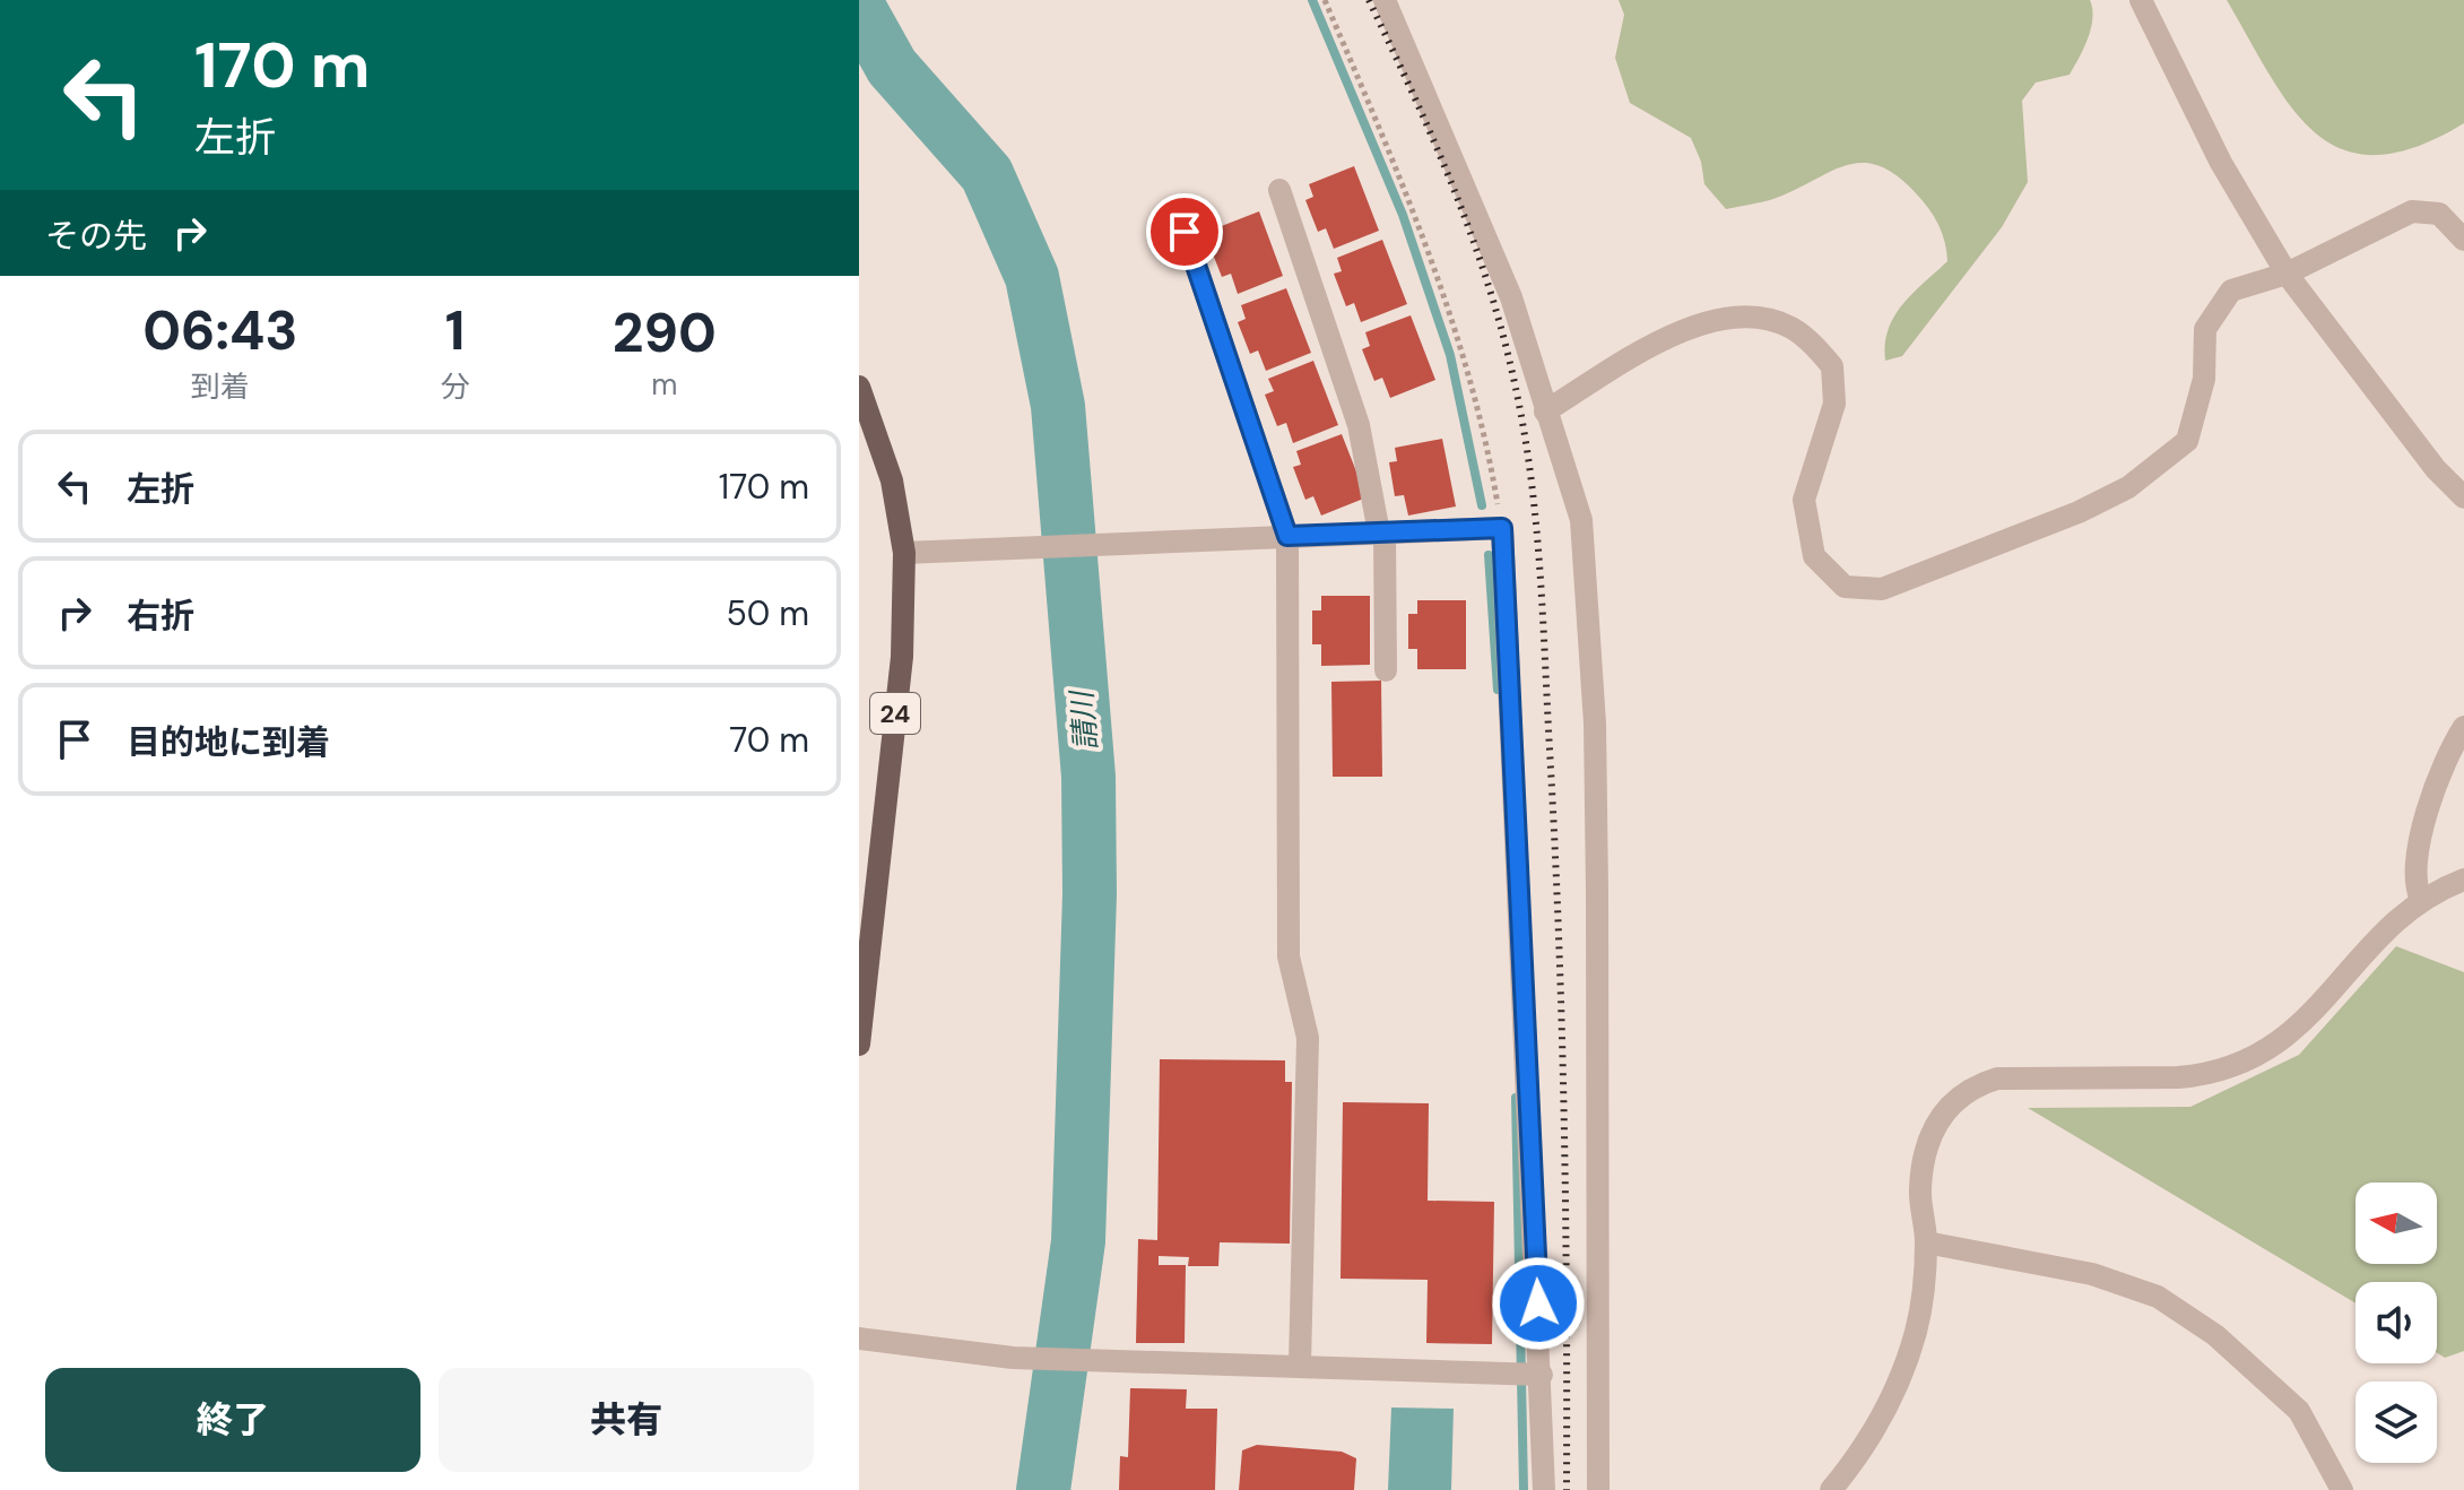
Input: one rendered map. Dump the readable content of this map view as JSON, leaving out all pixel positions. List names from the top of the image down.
{
  "streets": {
    "main road": ["24"]
  },
  "water": ["請川"],
  "north": "left",
  "page": {
    "turn": ["170 m", "左折"],
    "then": "その先",
    "eta": [
      "06:43",
      "到着",
      "1",
      "分",
      "290",
      "m"
    ],
    "list": [
      {
        "name": "左折",
        "value": "170 m"
      },
      {
        "name": "右折",
        "value": "50 m"
      },
      {
        "name": "目的地に到着",
        "value": "70 m"
      }
    ],
    "buttons": ["終了", "共有"]
  }
}
